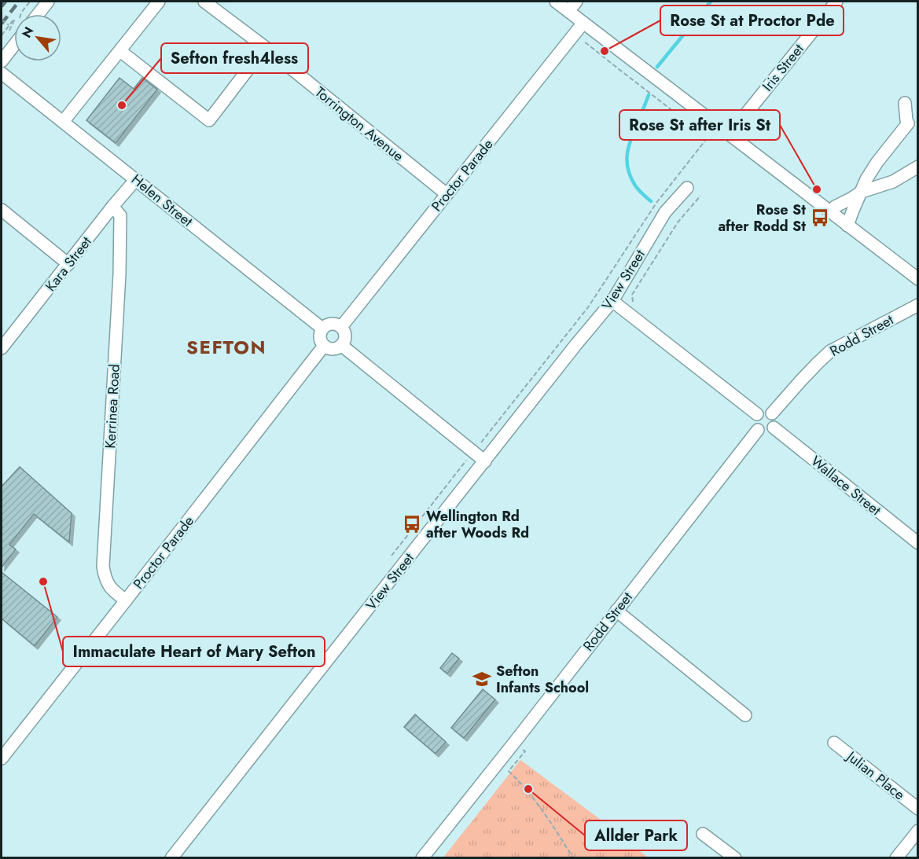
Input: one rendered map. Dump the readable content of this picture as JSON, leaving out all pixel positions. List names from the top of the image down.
{
  "streets": {
    "street": [
      "Iris Street",
      "Torrington Avenue",
      "Proctor Parade",
      "Helen Street",
      "Kara Street",
      "View Street",
      "Rodd Street",
      "Kerrinea Road",
      "Wallace Street",
      "Julian Place"
    ]
  },
  "crossings": [
    ["Torrington Avenue", "Proctor Parade"],
    ["Proctor Parade", "Helen Street"],
    ["Proctor Parade", "Kerrinea Road"],
    ["Helen Street", "Kara Street"],
    ["Kara Street", "Kerrinea Road"],
    ["Rodd Street", "Wallace Street"]
  ],
  "districts": ["SEFTON"],
  "places": {
    "other": [
      "Rose St at Proctor Pde",
      "Sefton fresh4less",
      "Rose St after Iris St",
      "Immaculate Heart of Mary Sefton",
      "Allder Park"
    ],
    "bus stop": ["Rose St after Rodd St", "Wellington Rd after Woods Rd"],
    "school or university": ["Sefton Infants School"]
  },
  "north": "top left"
}
